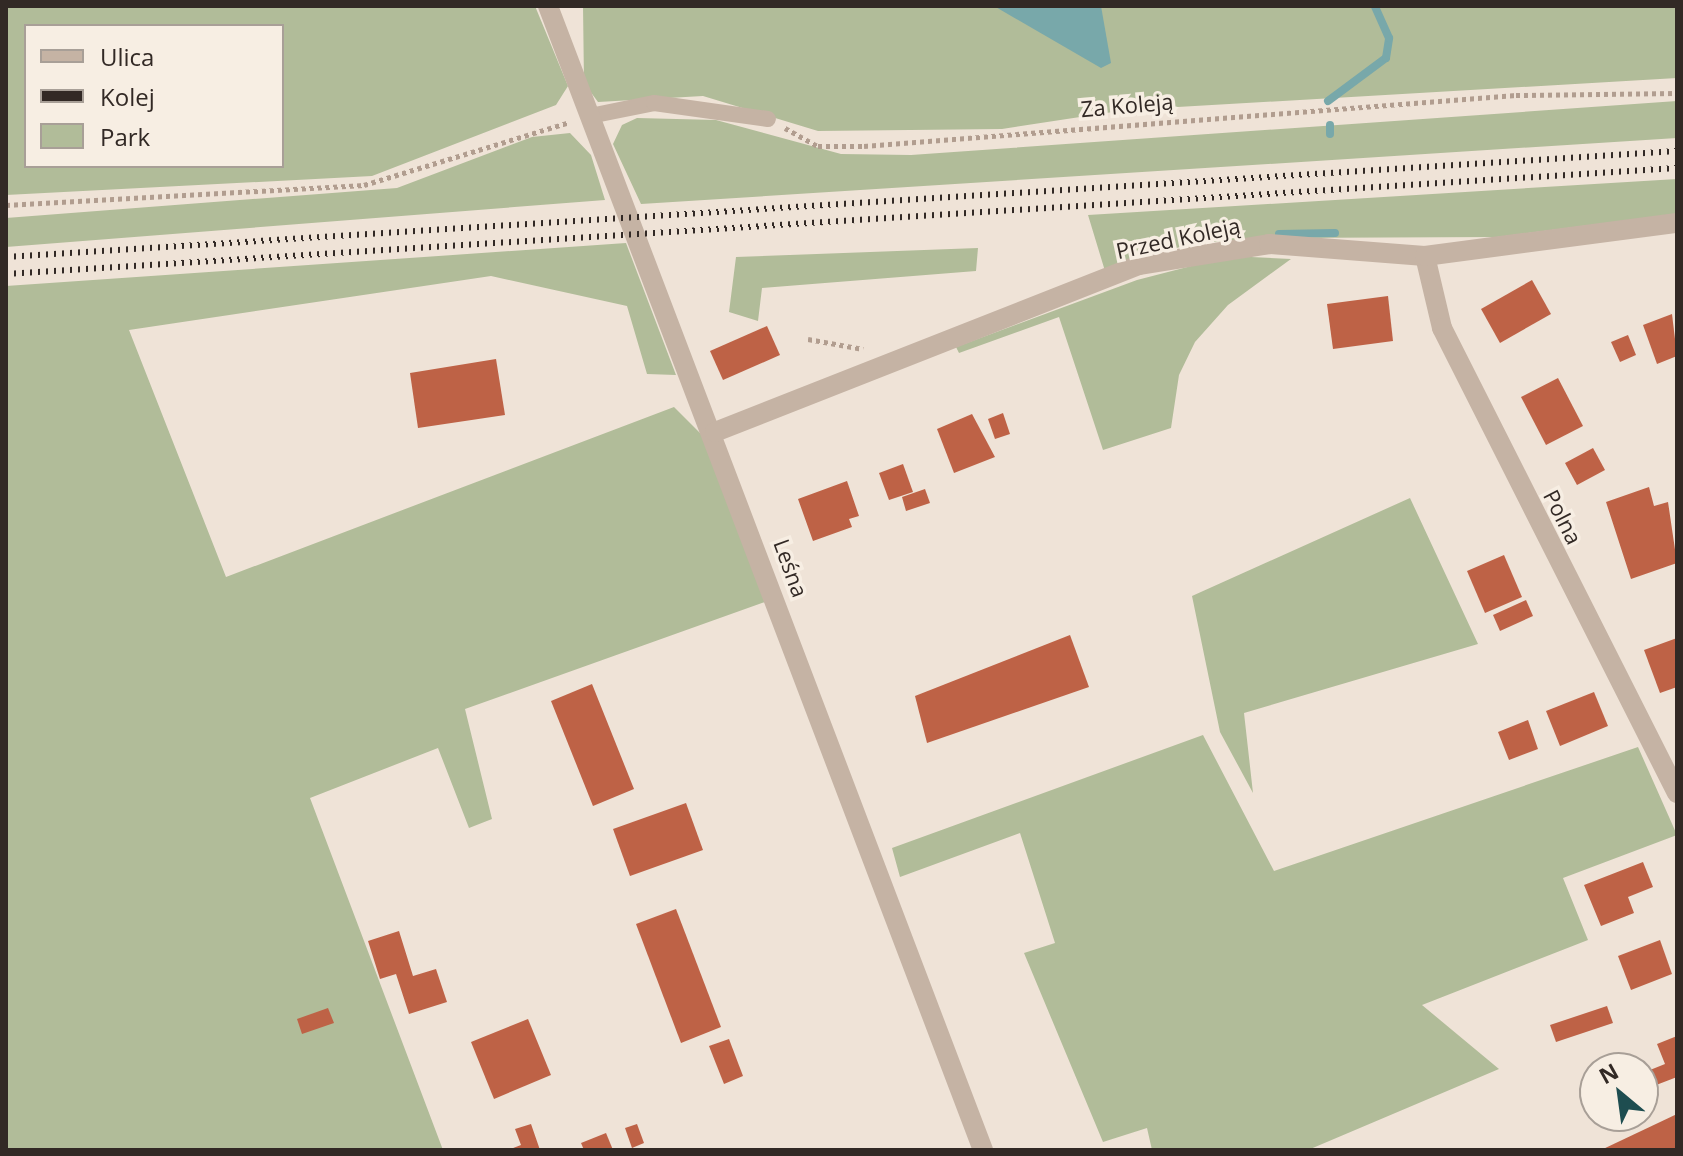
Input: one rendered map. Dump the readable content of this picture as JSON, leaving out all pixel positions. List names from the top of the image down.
{
  "streets": {
    "street": ["Przed Koleją", "Polna", "Leśna"],
    "path": ["Za Koleją"]
  },
  "crossings": [
    ["Przed Koleją", "Polna"],
    ["Przed Koleją", "Leśna"]
  ],
  "legend": ["Ulica", "Kolej", "Park"],
  "north": "top left"
}
